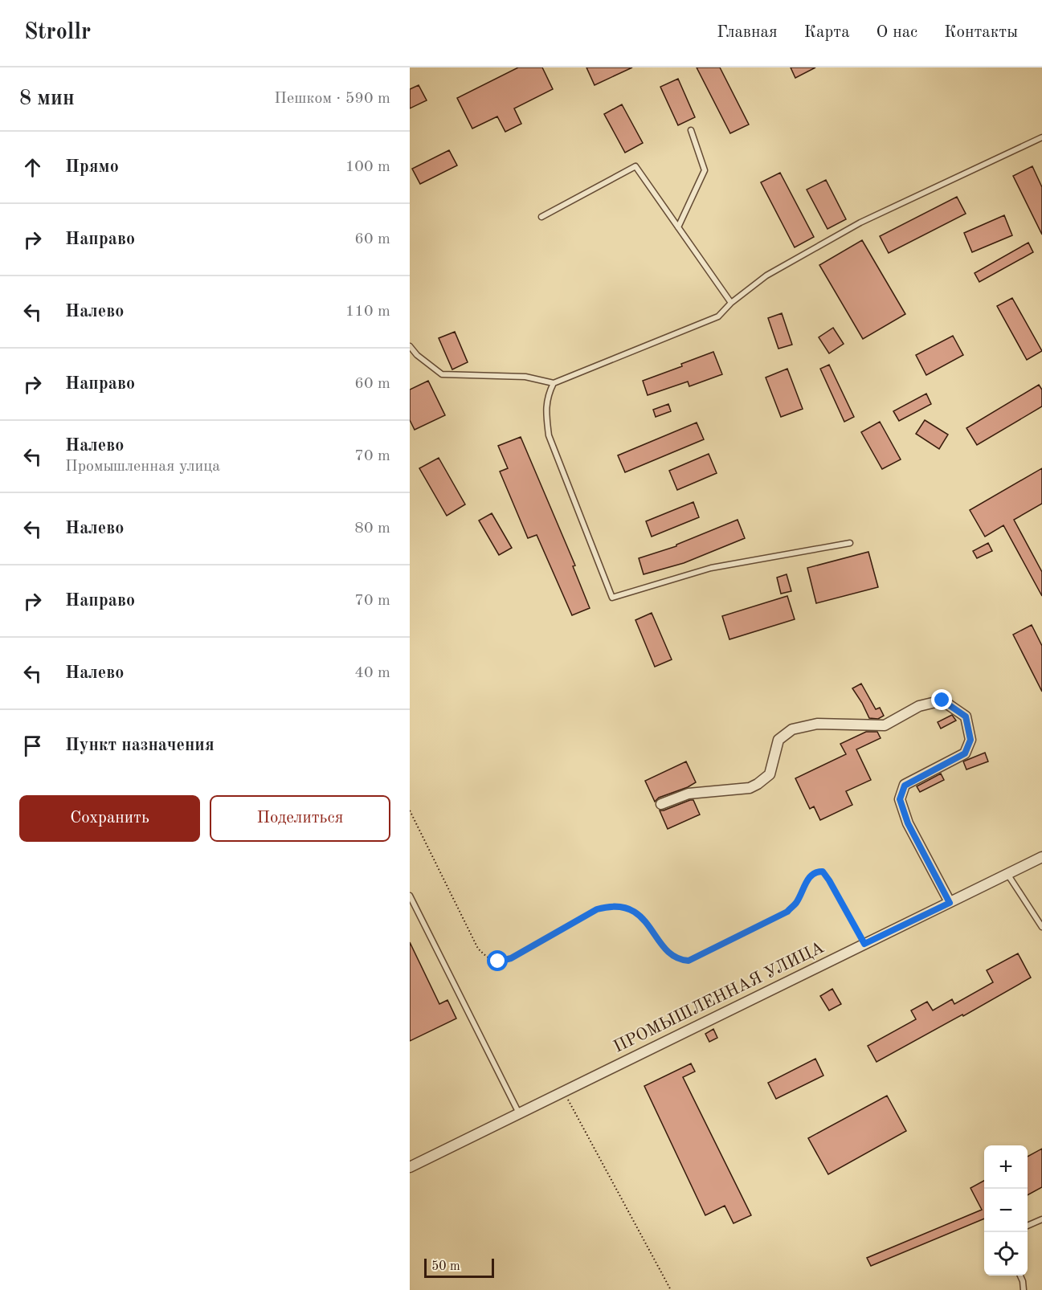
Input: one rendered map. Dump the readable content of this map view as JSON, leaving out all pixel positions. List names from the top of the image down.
{
  "streets": {
    "street": ["ПРОМЫШЛЕННАЯ УЛИЦА"]
  },
  "scale_bar": "50 m",
  "page": {
    "header": "Strollr",
    "nav": [
      "Главная",
      "Карта",
      "О нас",
      "Контакты"
    ],
    "heading": ["8 мин", "Пешком · 590 m"],
    "list": [
      ["Прямо", "100 m"],
      ["Направо", "60 m"],
      ["Налево", "110 m"],
      ["Направо", "60 m"],
      ["Налево", "Промышленная улица", "70 m"],
      ["Налево", "80 m"],
      ["Направо", "70 m"],
      ["Налево", "40 m"],
      "Пункт назначения"
    ],
    "buttons": ["Сохранить", "Поделиться"],
    "map_buttons": ["+", "−"],
    "scale": "50 m"
  }
}
